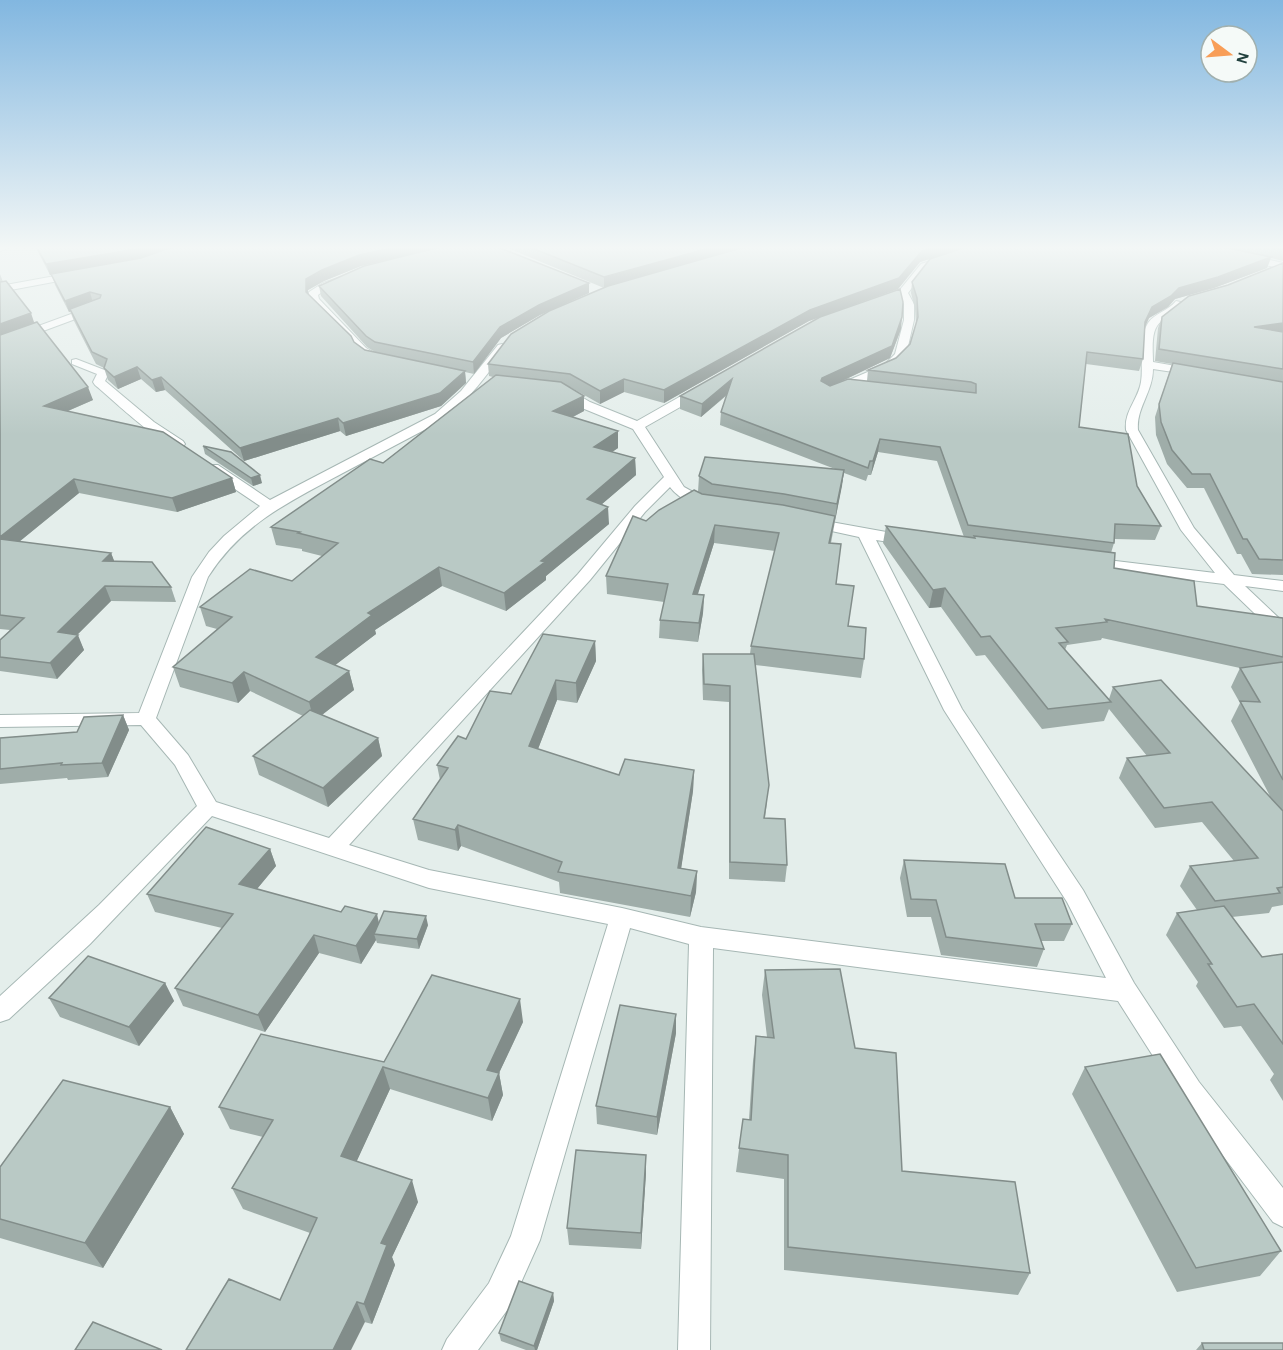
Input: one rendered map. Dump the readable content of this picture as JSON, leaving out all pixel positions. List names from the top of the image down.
{
  "north": "right"
}
